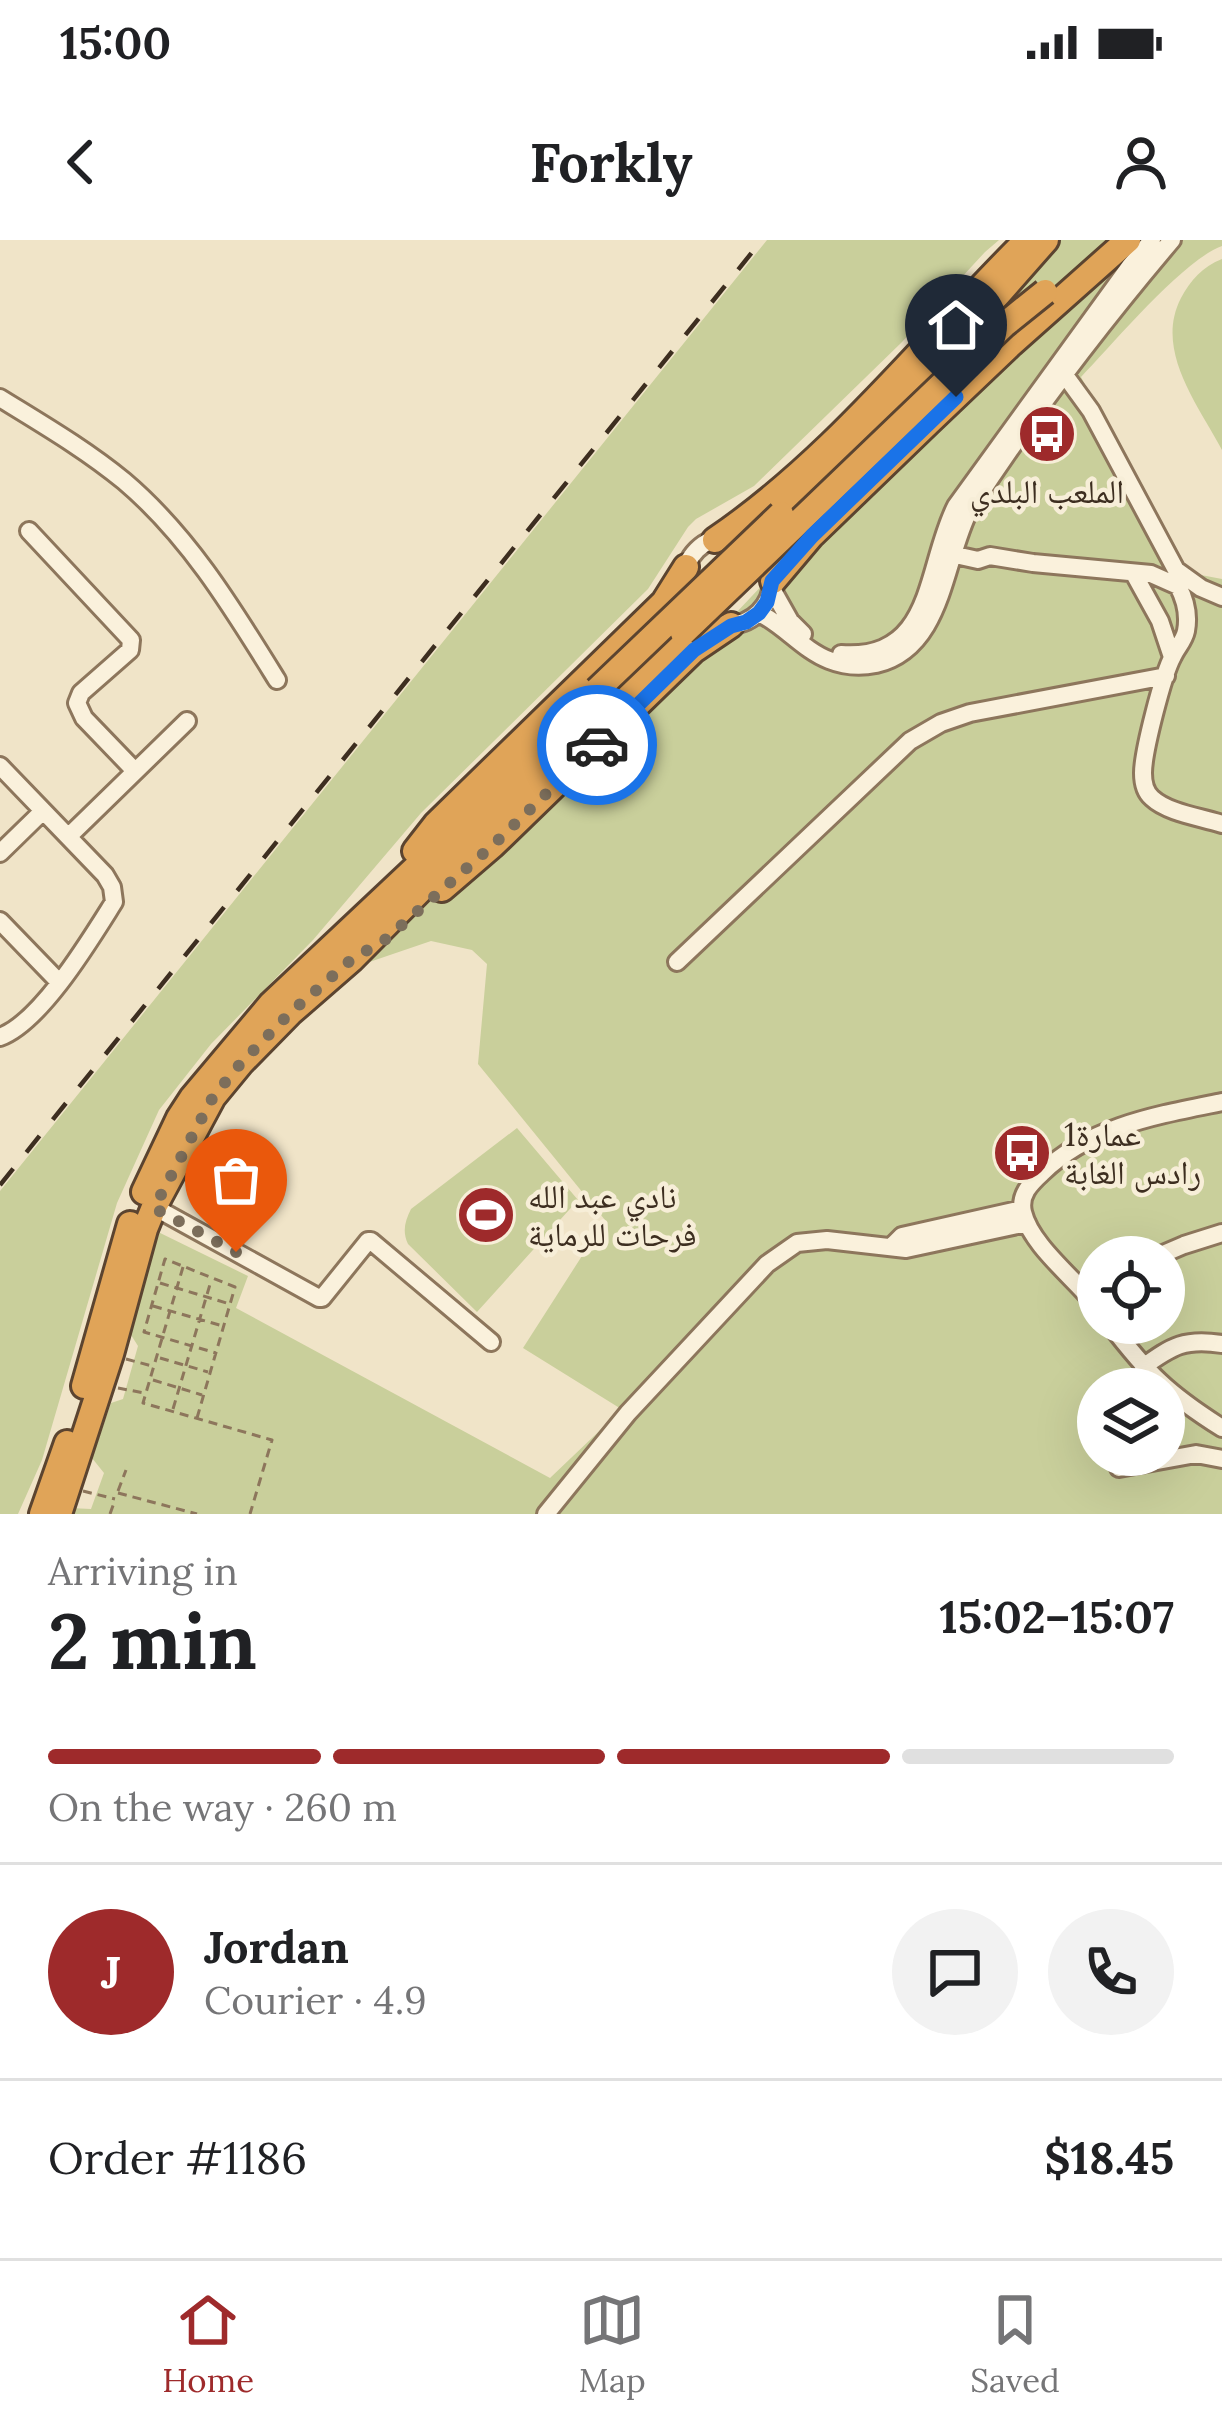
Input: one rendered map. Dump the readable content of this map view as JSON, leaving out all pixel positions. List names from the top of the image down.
{
  "places": {
    "bus stop": ["الملعب البلدي", "1عمارة رادس الغابة"],
    "sports": ["نادي عبد الله فرحات للرماية"]
  },
  "page": {
    "status": "15:00",
    "header": "Forkly",
    "heading": ["2 min", "Arriving in", "15:02–15:07"],
    "panel": [
      "Jordan",
      "Courier · 4.9",
      "Order #1186",
      "$18.45"
    ],
    "bar": "On the way · 260 m",
    "round": "J",
    "tabs": ["Home", "Map", "Saved"]
  }
}
